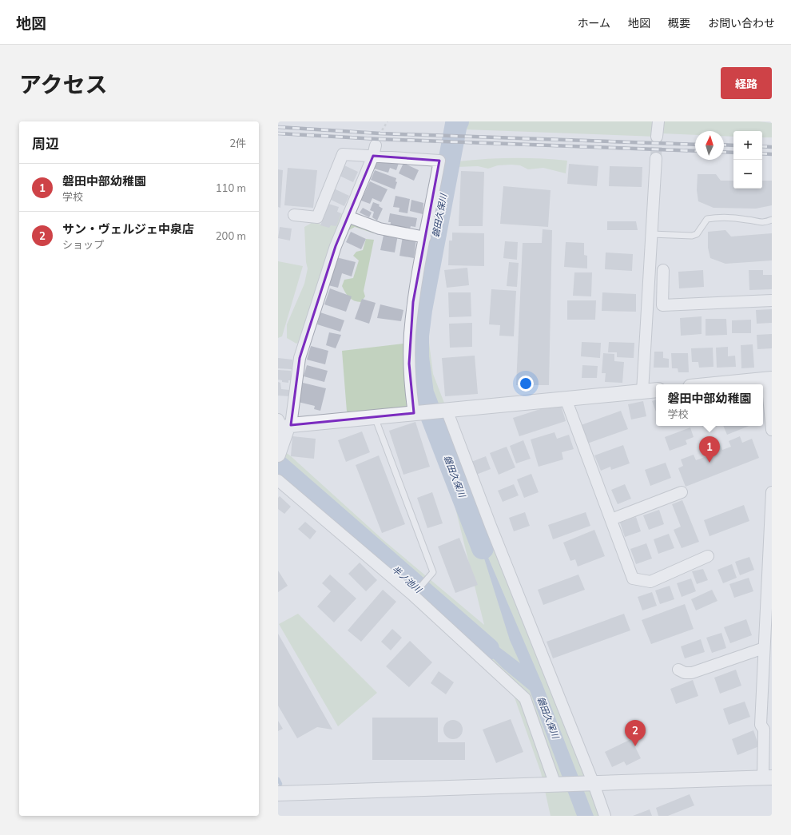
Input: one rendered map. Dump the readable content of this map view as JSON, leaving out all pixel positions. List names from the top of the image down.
{
  "water": ["磐田久保川", "半ノ池川"],
  "north": "top",
  "page": {
    "header": "地図",
    "nav": [
      "ホーム",
      "地図",
      "概要",
      "お問い合わせ"
    ],
    "title": "アクセス",
    "buttons": "経路",
    "heading": ["周辺", "2件"],
    "map_buttons": ["+", "−"],
    "list": [
      {
        "mark": "1",
        "name": "磐田中部幼稚園",
        "note": "学校",
        "value": "110 m"
      },
      {
        "mark": "2",
        "name": "サン・ヴェルジェ中泉店",
        "note": "ショップ",
        "value": "200 m"
      }
    ],
    "popup": ["磐田中部幼稚園", "学校"],
    "pins": ["1", "2"]
  }
}
